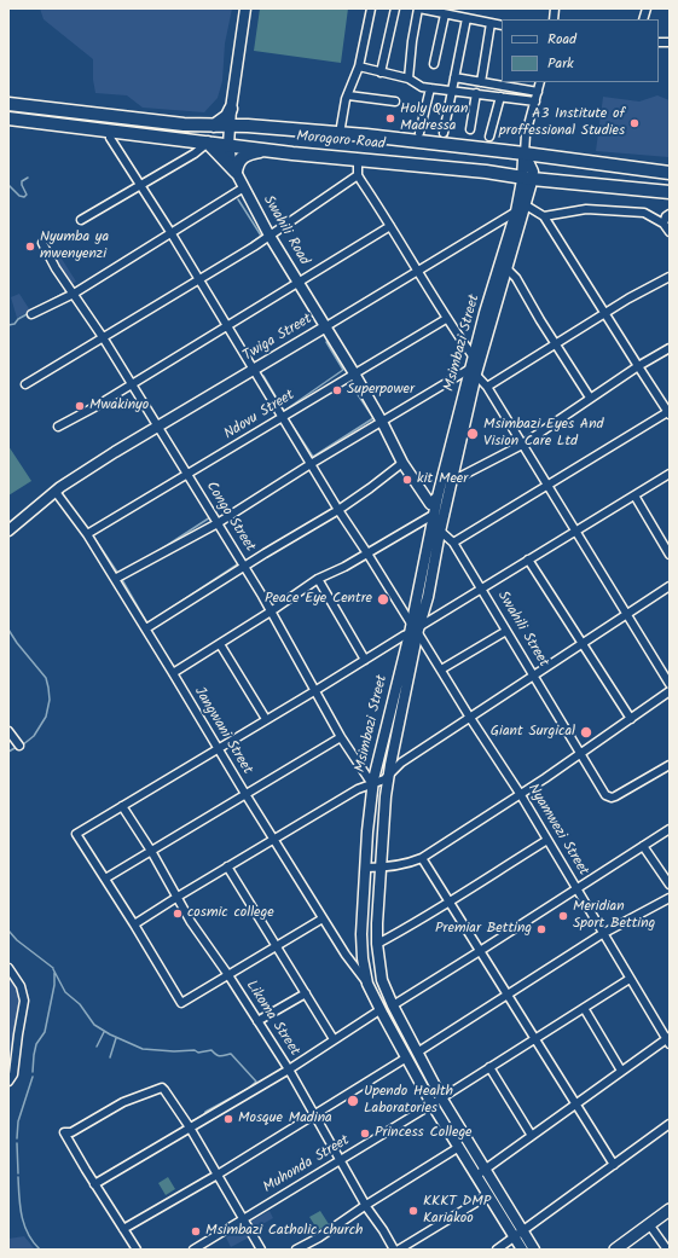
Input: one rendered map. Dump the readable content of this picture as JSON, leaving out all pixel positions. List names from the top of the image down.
{
  "streets": {
    "highway": ["Morogoro Road"],
    "street": [
      "Swahili Road",
      "Twiga Street",
      "Msimbazi Street",
      "Ndovu Street",
      "Congo Street",
      "Swahili Street",
      "Jangwani Street",
      "Nyamwezi Street",
      "Likoma Street",
      "Muhonda Street"
    ]
  },
  "crossings": [
    ["Morogoro Road", "Swahili Road"],
    ["Morogoro Road", "Msimbazi Street"],
    ["Swahili Road", "Twiga Street"],
    ["Twiga Street", "Msimbazi Street"],
    ["Twiga Street", "Congo Street"],
    ["Twiga Street", "Jangwani Street"],
    ["Twiga Street", "Nyamwezi Street"],
    ["Msimbazi Street", "Congo Street"],
    ["Msimbazi Street", "Swahili Street"],
    ["Msimbazi Street", "Jangwani Street"],
    ["Msimbazi Street", "Nyamwezi Street"],
    ["Msimbazi Street", "Muhonda Street"],
    ["Ndovu Street", "Congo Street"],
    ["Ndovu Street", "Jangwani Street"],
    ["Ndovu Street", "Nyamwezi Street"],
    ["Nyamwezi Street", "Muhonda Street"],
    ["Likoma Street", "Muhonda Street"]
  ],
  "places": [
    "Holy Quran Madressa",
    "A3 Institute of proffessional Studies",
    "Nyumba ya mwenyenzi",
    "Superpower",
    "Mwakinyo",
    "Msimbazi Eyes And Vision Care Ltd",
    "kit Meer",
    "Peace Eye Centre",
    "Giant Surgical",
    "cosmic college",
    "Meridian Sport Betting",
    "Premiar Betting",
    "Upendo Health Laboratories",
    "Mosque Madina",
    "Princess College",
    "KKKT DMP Kariakoo",
    "Msimbazi Catholic church"
  ],
  "legend": ["Road", "Park"]
}
